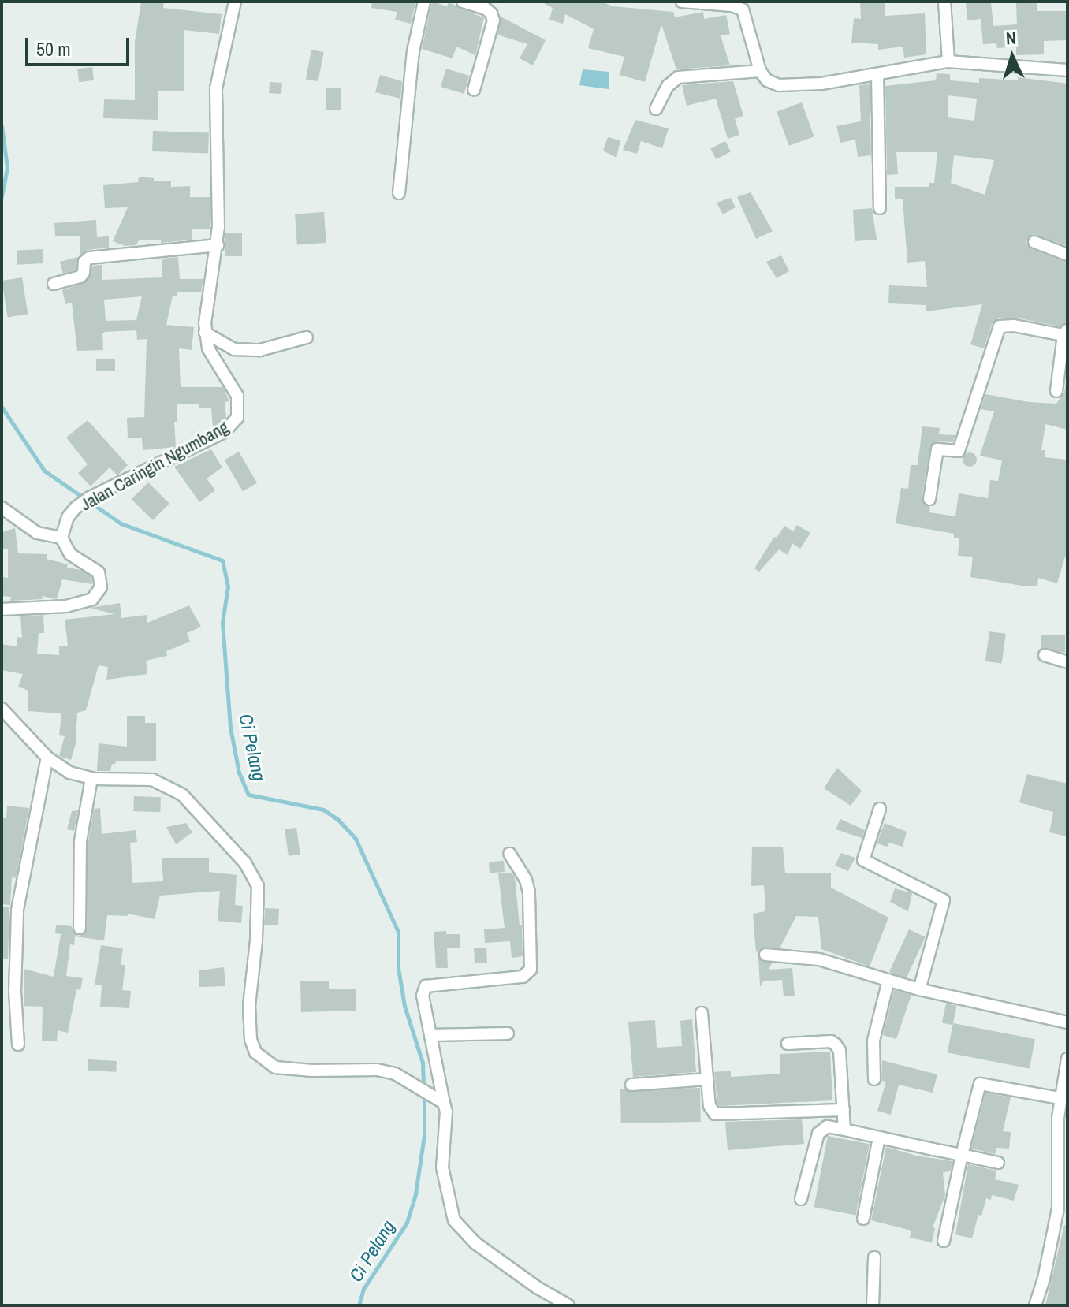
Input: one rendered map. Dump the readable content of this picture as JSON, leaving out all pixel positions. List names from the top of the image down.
{
  "streets": {
    "street": ["Jalan Caringin Ngumbang"]
  },
  "water": ["Ci Pelang"],
  "scale_bar": "50 m",
  "north": "top"
}
